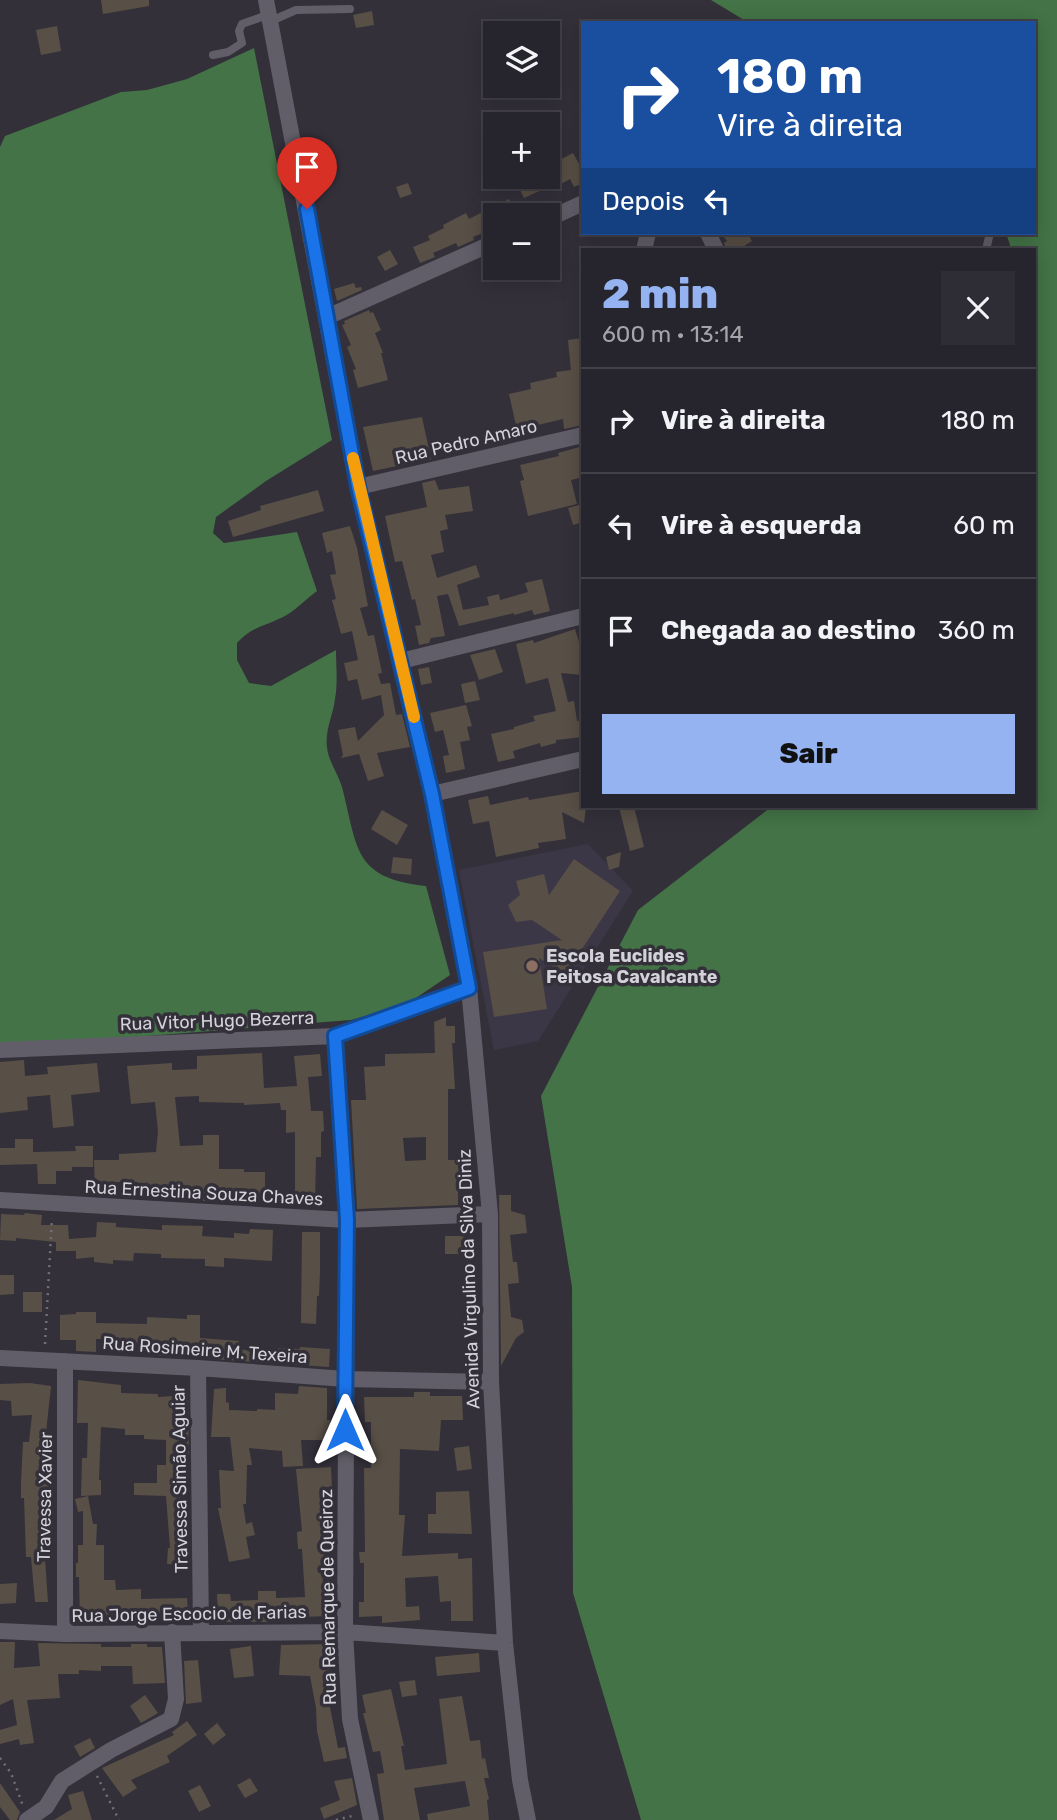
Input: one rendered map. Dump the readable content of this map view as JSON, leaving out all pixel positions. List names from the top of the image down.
{
  "streets": {
    "street": [
      "Rua Pedro Amaro",
      "Rua Vitor Hugo Bezerra",
      "Rua Ernestina Souza Chaves",
      "Avenida Virgulino da Silva Diniz",
      "Rua Rosimeire M. Texeira",
      "Travessa Simão Aguiar",
      "Travessa Xavier",
      "Rua Remarque de Queiroz",
      "Rua Jorge Escocio de Farias"
    ]
  },
  "crossings": [
    ["Rua Pedro Amaro", "Avenida Virgulino da Silva Diniz"],
    ["Rua Vitor Hugo Bezerra", "Avenida Virgulino da Silva Diniz"],
    ["Rua Vitor Hugo Bezerra", "Rua Remarque de Queiroz"],
    ["Rua Ernestina Souza Chaves", "Avenida Virgulino da Silva Diniz"],
    ["Rua Ernestina Souza Chaves", "Rua Remarque de Queiroz"],
    ["Avenida Virgulino da Silva Diniz", "Rua Rosimeire M. Texeira"],
    ["Avenida Virgulino da Silva Diniz", "Rua Jorge Escocio de Farias"],
    ["Rua Rosimeire M. Texeira", "Travessa Simão Aguiar"],
    ["Rua Rosimeire M. Texeira", "Travessa Xavier"],
    ["Rua Rosimeire M. Texeira", "Rua Remarque de Queiroz"],
    ["Travessa Simão Aguiar", "Rua Jorge Escocio de Farias"],
    ["Travessa Xavier", "Rua Jorge Escocio de Farias"],
    ["Rua Remarque de Queiroz", "Rua Jorge Escocio de Farias"]
  ],
  "places": ["Escola Euclides Feitosa Cavalcante"],
  "page": {
    "map_buttons": ["+", "−"],
    "turn": ["180 m", "Vire à direita"],
    "then": "Depois",
    "heading": ["2 min", "600 m · 13:14"],
    "list": [
      {
        "name": "Vire à direita",
        "value": "180 m"
      },
      {
        "name": "Vire à esquerda",
        "value": "60 m"
      },
      {
        "name": "Chegada ao destino",
        "value": "360 m"
      }
    ],
    "buttons": "Sair"
  }
}
